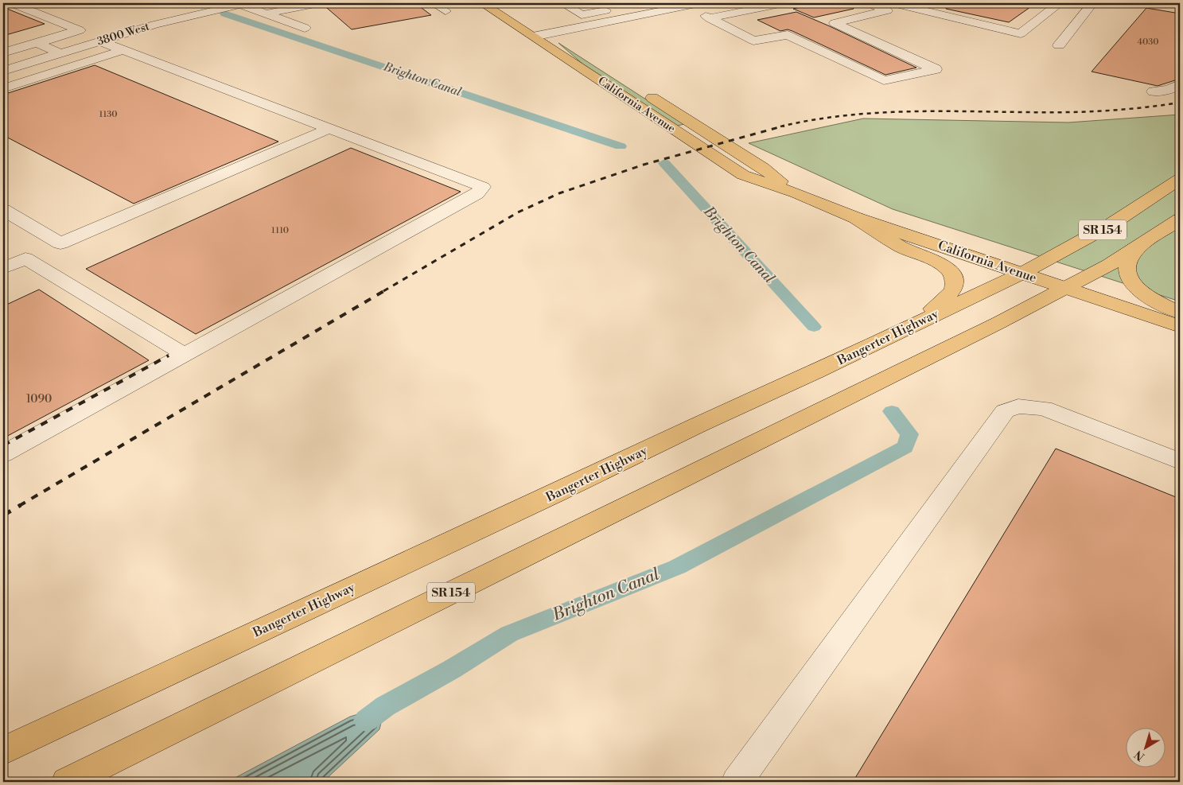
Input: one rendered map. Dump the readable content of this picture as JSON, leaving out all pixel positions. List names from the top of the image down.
{
  "streets": {
    "main road": ["California Avenue", "SR 154", "Bangerter Highway"],
    "street": ["3800 West"]
  },
  "crossings": [
    ["California Avenue", "SR 154"],
    ["California Avenue", "Bangerter Highway"]
  ],
  "water": ["Brighton Canal"],
  "house_numbers": [
    "4030",
    "1130",
    "1110",
    "1090"
  ],
  "north": "bottom left"
}
